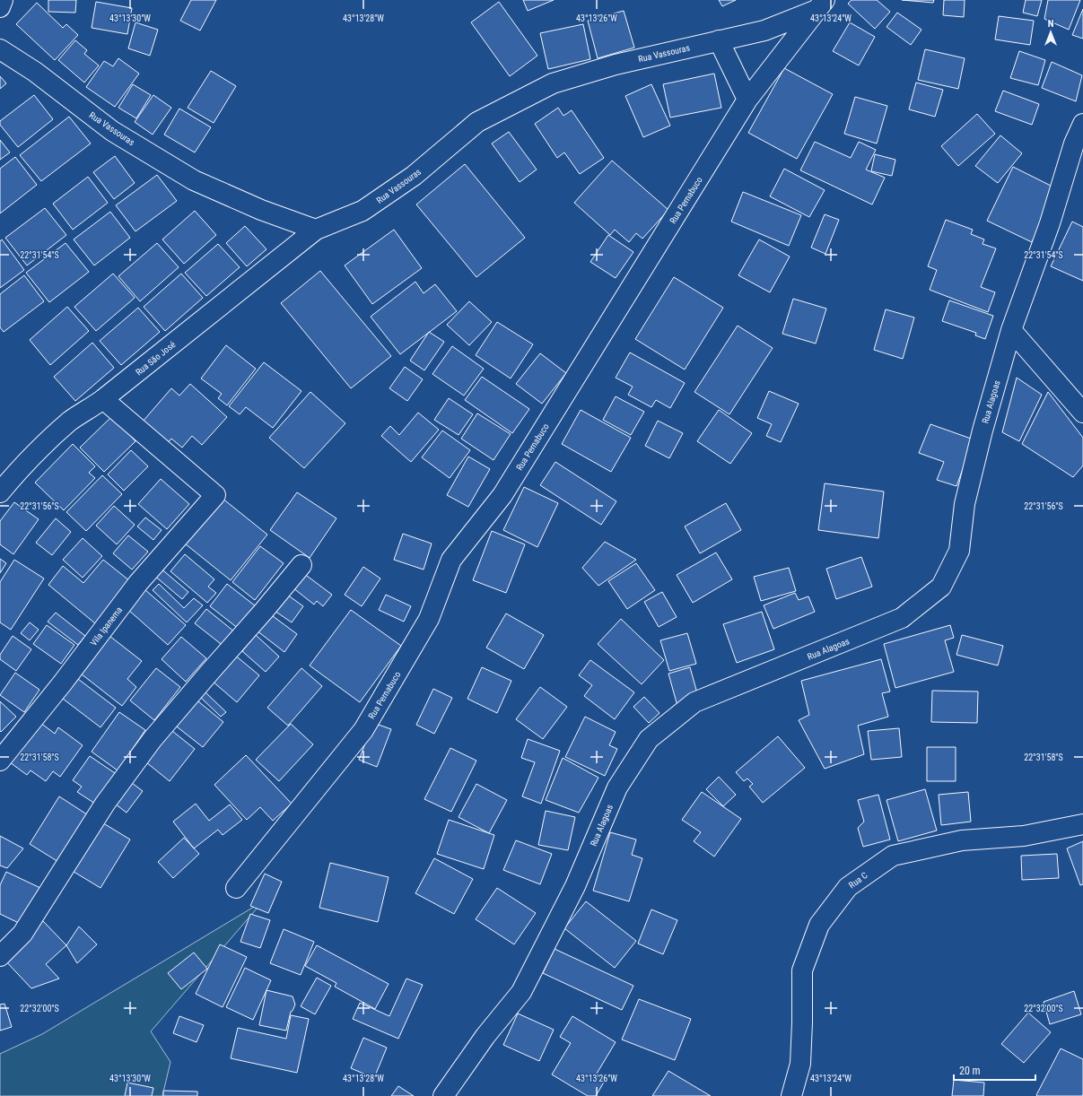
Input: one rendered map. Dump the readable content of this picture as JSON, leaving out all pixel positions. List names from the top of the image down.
{
  "streets": {
    "street": [
      "Rua Vassouras",
      "Rua Pernabuco",
      "Rua São José",
      "Rua Alagoas",
      "Vila Ipanema",
      "Rua C"
    ]
  },
  "crossings": [
    ["Rua Vassouras", "Rua Pernabuco"],
    ["Rua Vassouras", "Rua São José"],
    ["Rua São José", "Vila Ipanema"]
  ],
  "scale_bar": "20 m",
  "north": "top",
  "coordinates": [
    "43°13'30\"W",
    "43°13'28\"W",
    "43°13'26\"W",
    "43°13'24\"W",
    "22°31'54\"S",
    "22°31'56\"S",
    "22°31'58\"S",
    "22°32'00\"S"
  ]
}
